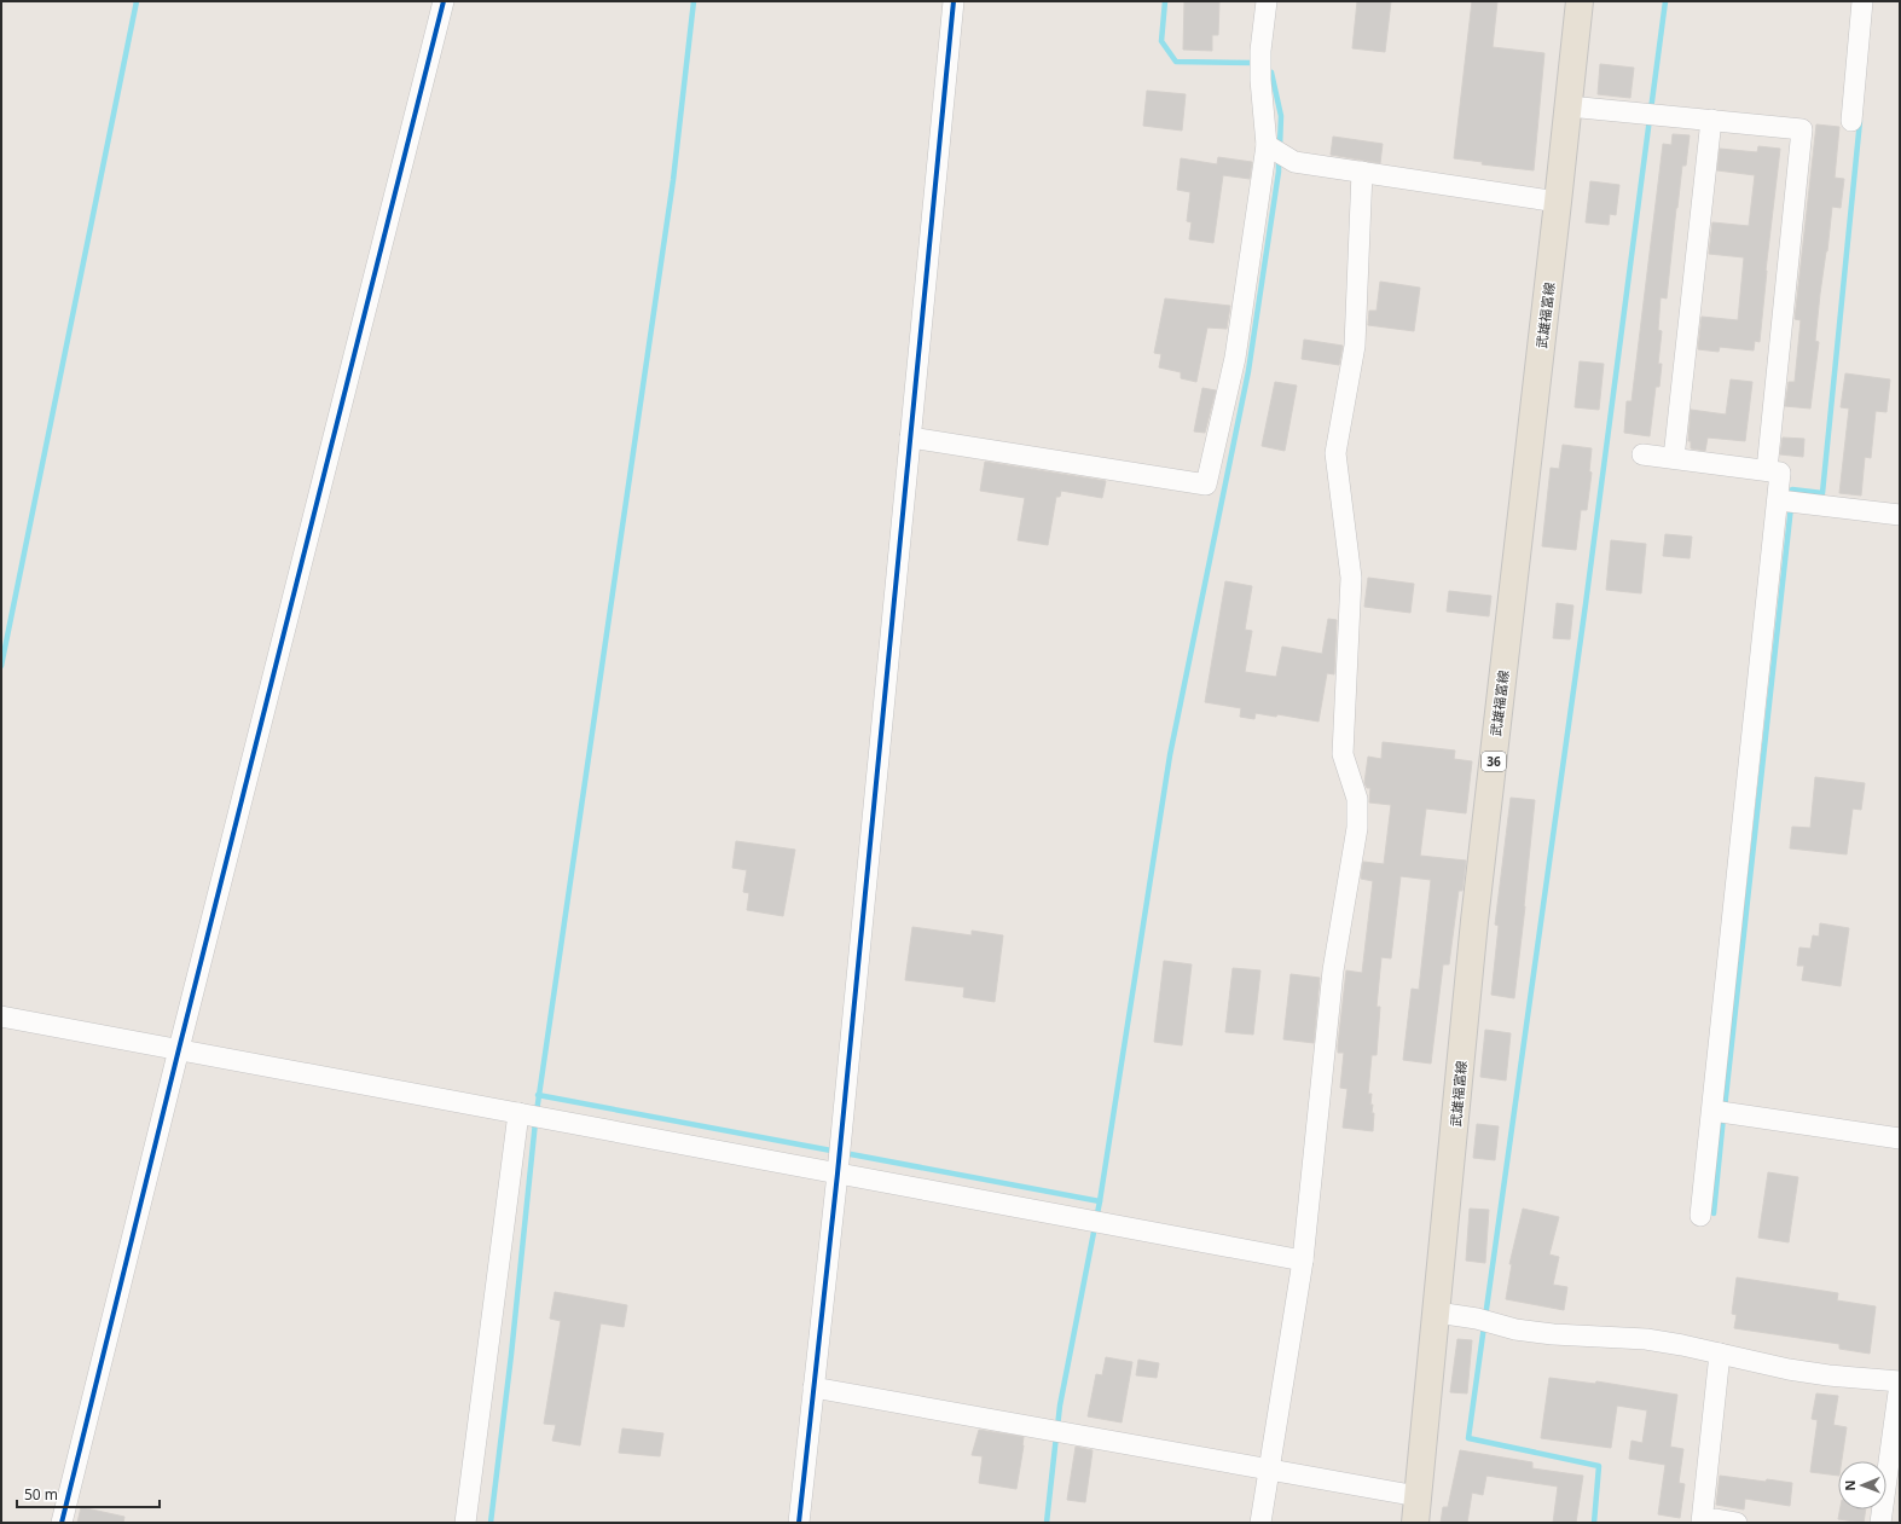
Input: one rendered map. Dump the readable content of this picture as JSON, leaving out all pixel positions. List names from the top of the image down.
{
  "streets": {
    "main road": ["武雄福富線", "36"]
  },
  "scale_bar": "50 m",
  "north": "left"
}
